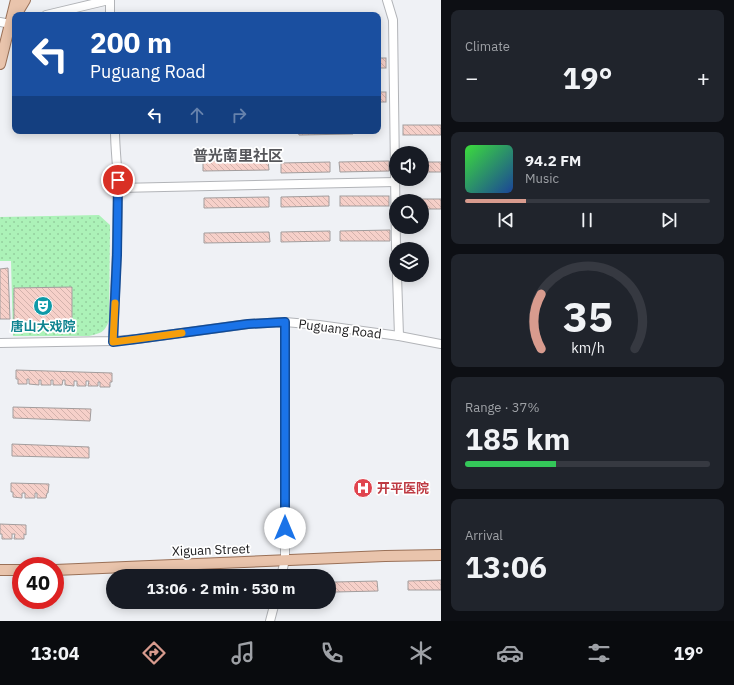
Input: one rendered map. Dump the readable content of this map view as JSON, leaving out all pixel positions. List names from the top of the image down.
{
  "streets": {
    "main road": ["Xiguan Street"],
    "street": ["Puguang Road"]
  },
  "districts": ["普光南里社区"],
  "places": {
    "theatre": ["唐山大戏院"],
    "hospital": ["开平医院"]
  },
  "page": {
    "tile": [
      "Climate",
      ["Range · 37%", "185 km"],
      ["Arrival", "13:06"]
    ],
    "turn": ["200 m", "Puguang Road"],
    "heat": ["−", "19°", "+"],
    "song": ["94.2 FM", "Music"],
    "limit": "40",
    "trip": "13:06 · 2 min · 530 m",
    "tabs": ["13:04", "19°"],
    "gauge": ["35", "km/h"]
  }
}
